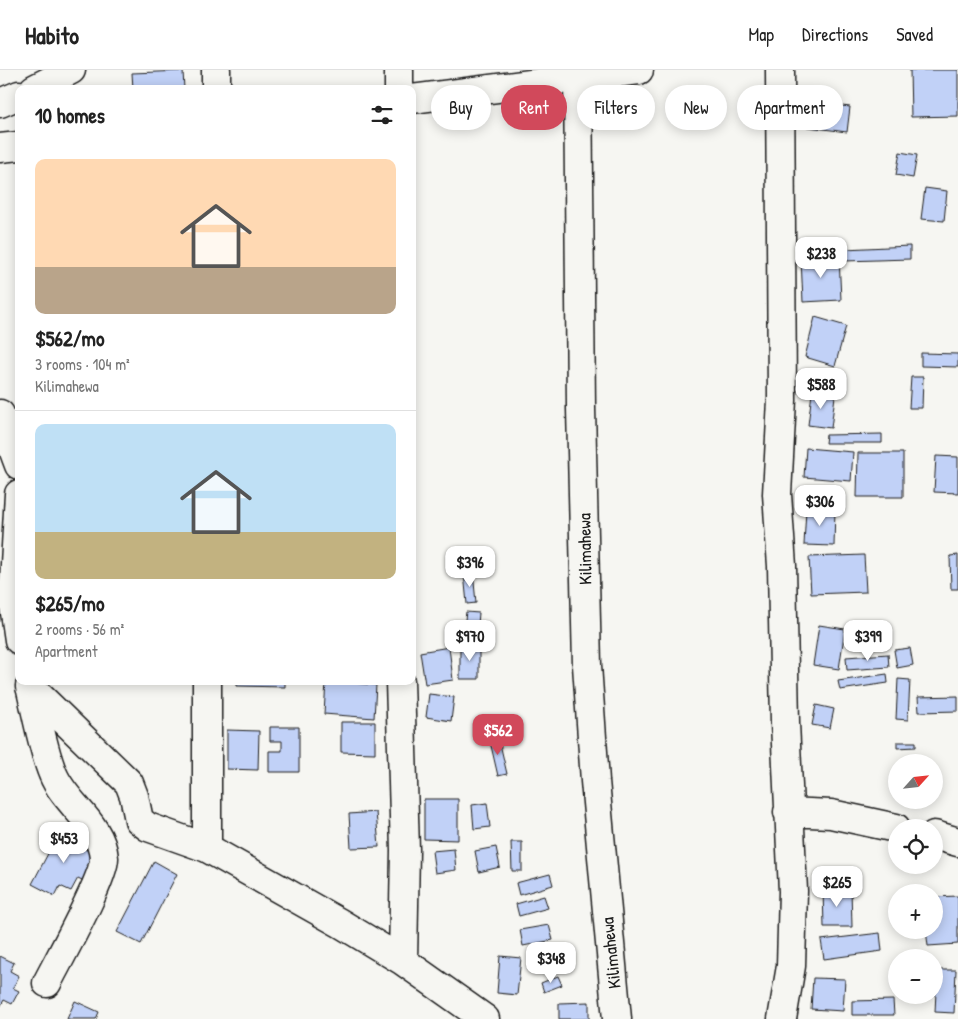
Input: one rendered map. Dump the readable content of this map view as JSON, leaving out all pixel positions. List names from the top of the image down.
{
  "streets": {
    "street": ["Kilimahewa"]
  },
  "north": "top right",
  "page": {
    "header": "Habito",
    "nav": ["Map", "Directions", "Saved"],
    "chip": [
      "Buy",
      "Rent",
      "Filters",
      "New",
      "Apartment"
    ],
    "heading": "10 homes",
    "list": [
      {
        "name": "$562/mo",
        "note": "3 rooms · 104 m² · Kilimahewa"
      },
      {
        "name": "$265/mo",
        "note": "2 rooms · 56 m² · Apartment"
      }
    ],
    "price": [
      "$238",
      "$588",
      "$306",
      "$396",
      "$970",
      "$399",
      "$562",
      "$453",
      "$265",
      "$348"
    ],
    "map_buttons": ["+", "−"]
  }
}
